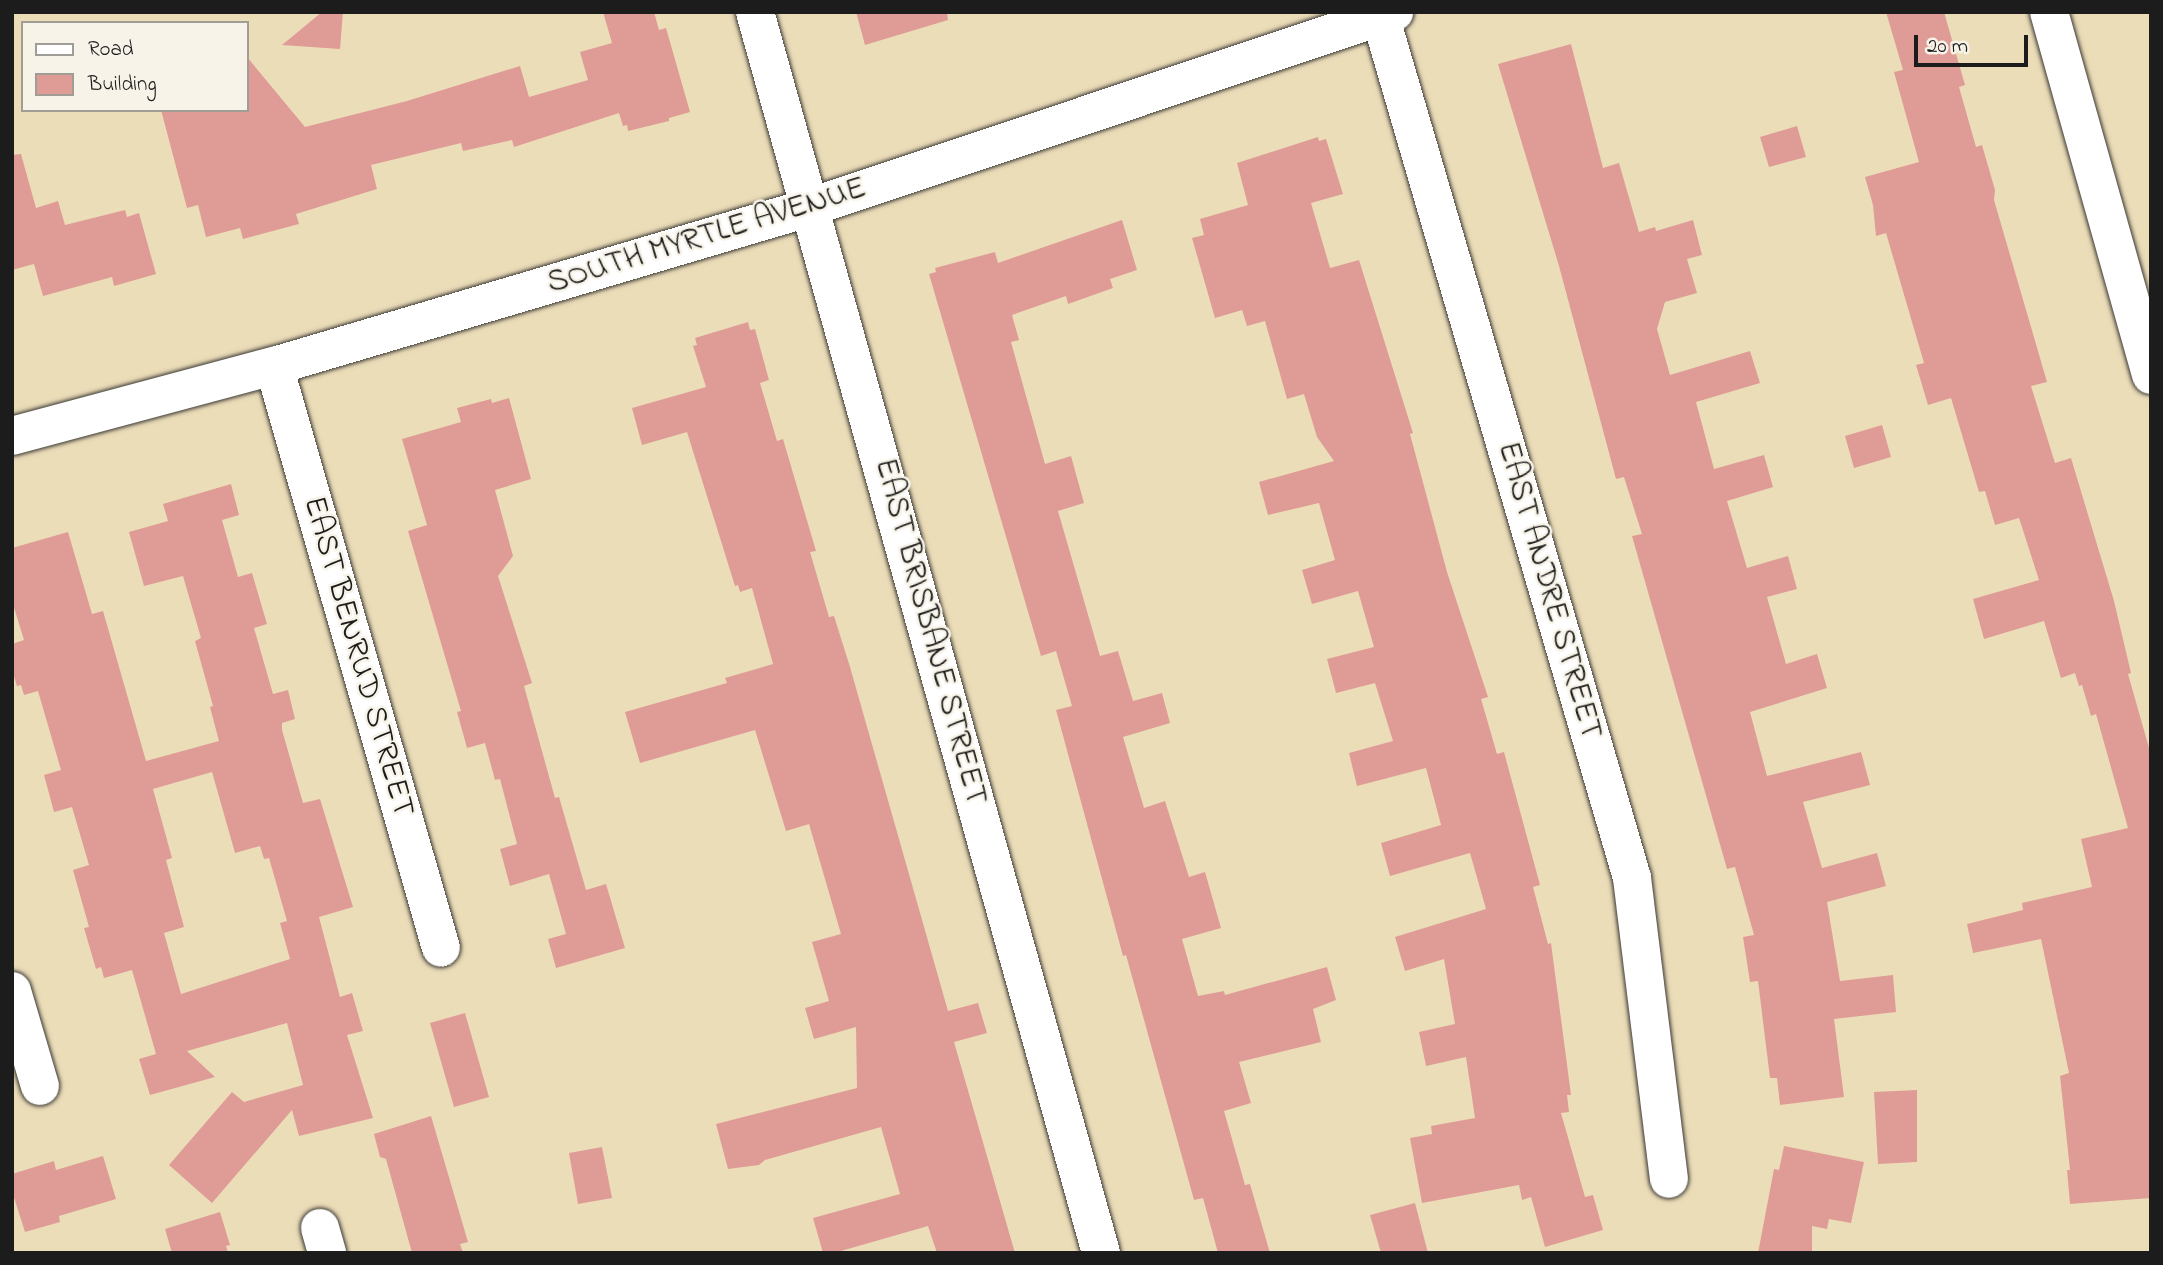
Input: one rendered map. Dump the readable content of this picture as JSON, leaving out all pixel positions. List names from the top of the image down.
{
  "streets": {
    "street": [
      "SOUTH MYRTLE AVENUE",
      "EAST ANDRE STREET",
      "EAST BRISBANE STREET",
      "EAST BENRUD STREET"
    ]
  },
  "crossings": [
    ["SOUTH MYRTLE AVENUE", "EAST ANDRE STREET"],
    ["SOUTH MYRTLE AVENUE", "EAST BRISBANE STREET"],
    ["SOUTH MYRTLE AVENUE", "EAST BENRUD STREET"]
  ],
  "legend": ["Road", "Building"],
  "scale_bar": "20 m"
}
